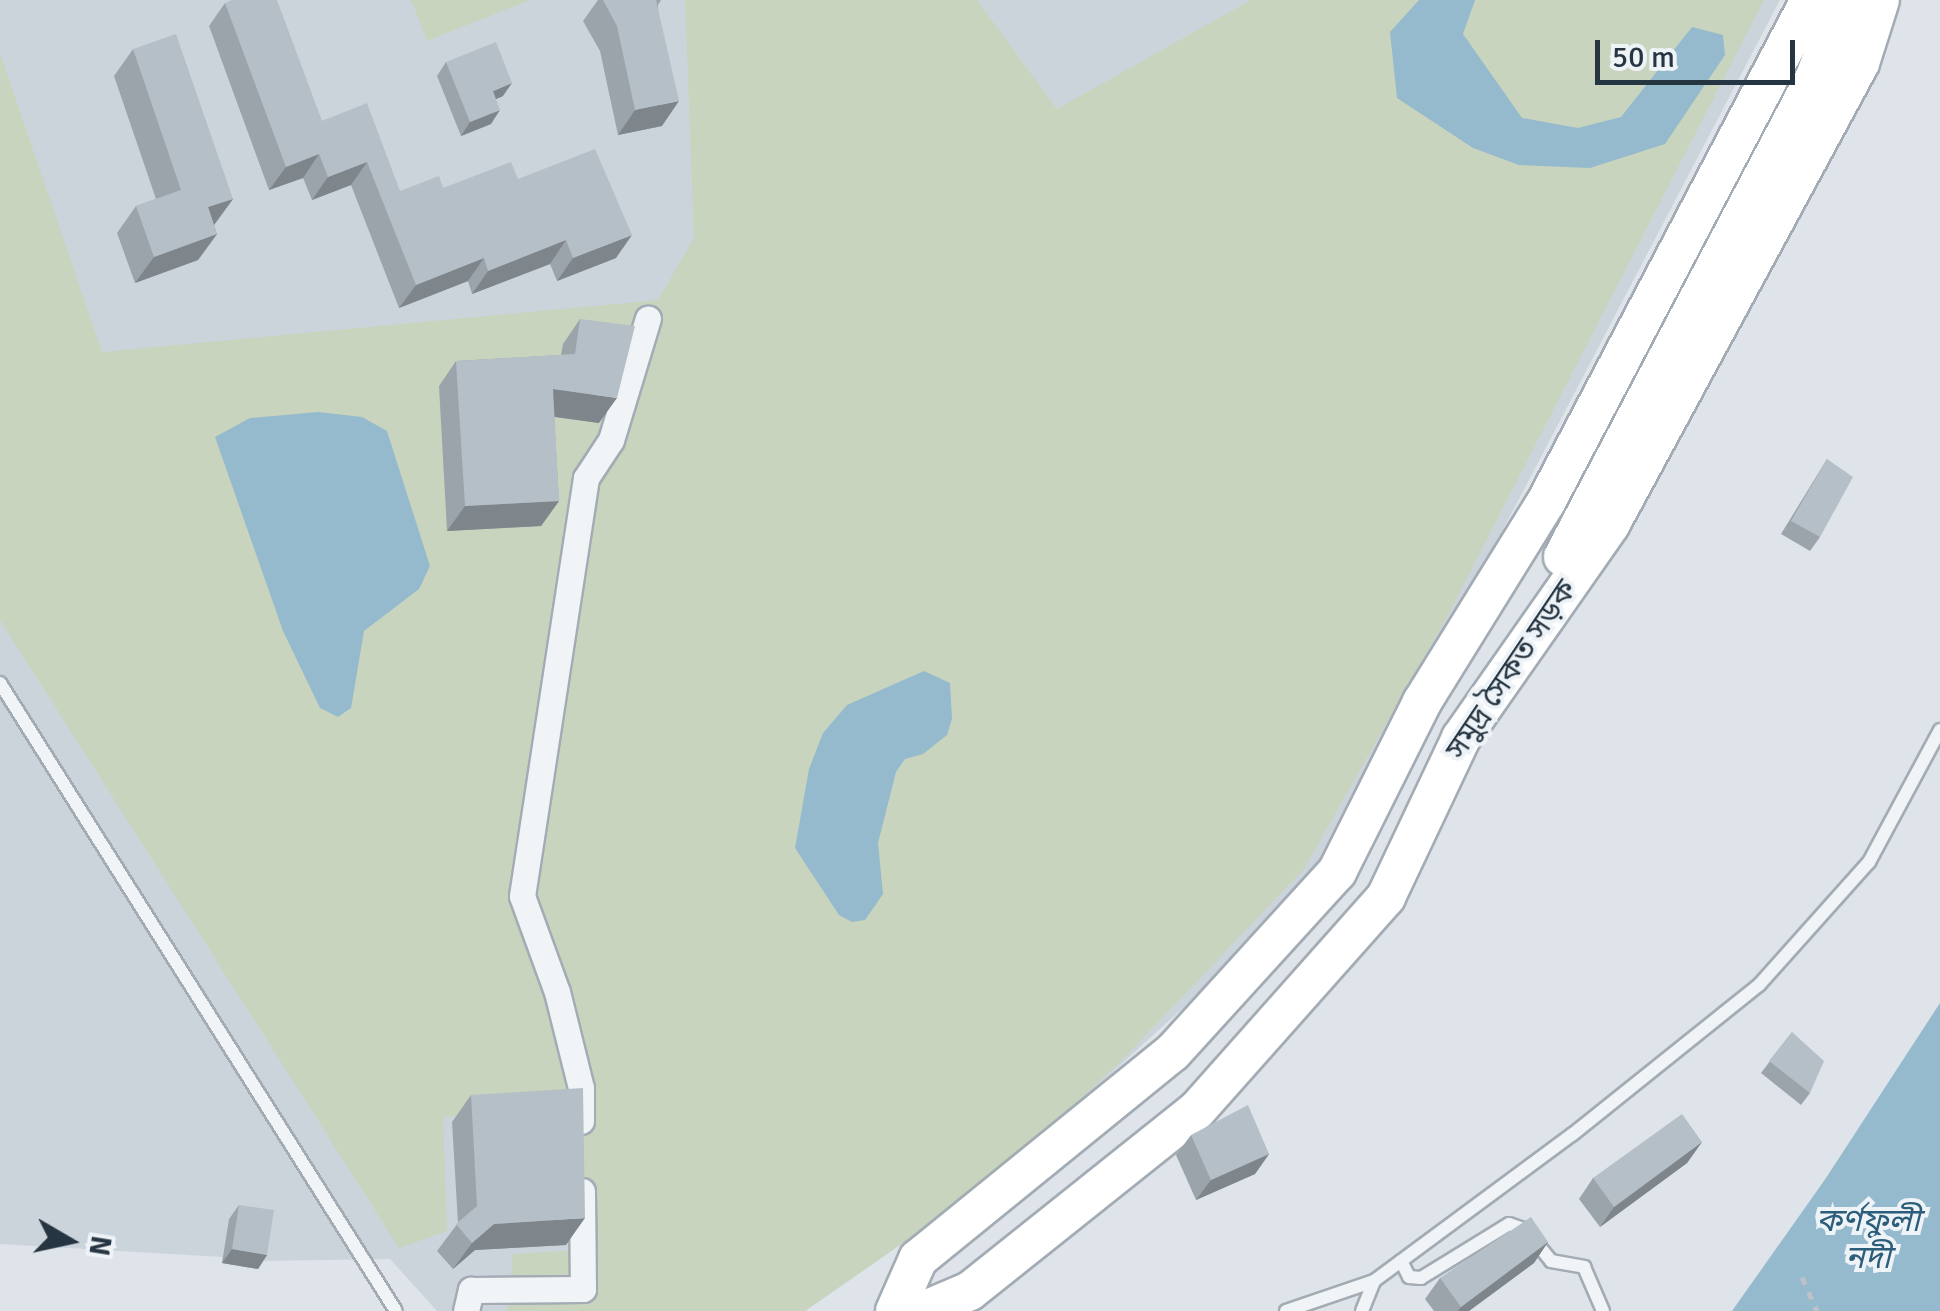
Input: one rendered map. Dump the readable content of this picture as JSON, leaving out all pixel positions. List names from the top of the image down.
{
  "streets": {
    "main road": ["সমুদ্র সৈকত সড়ক"]
  },
  "water": ["কর্ণফুলী নদী"],
  "scale_bar": "50 m",
  "north": "right"
}
